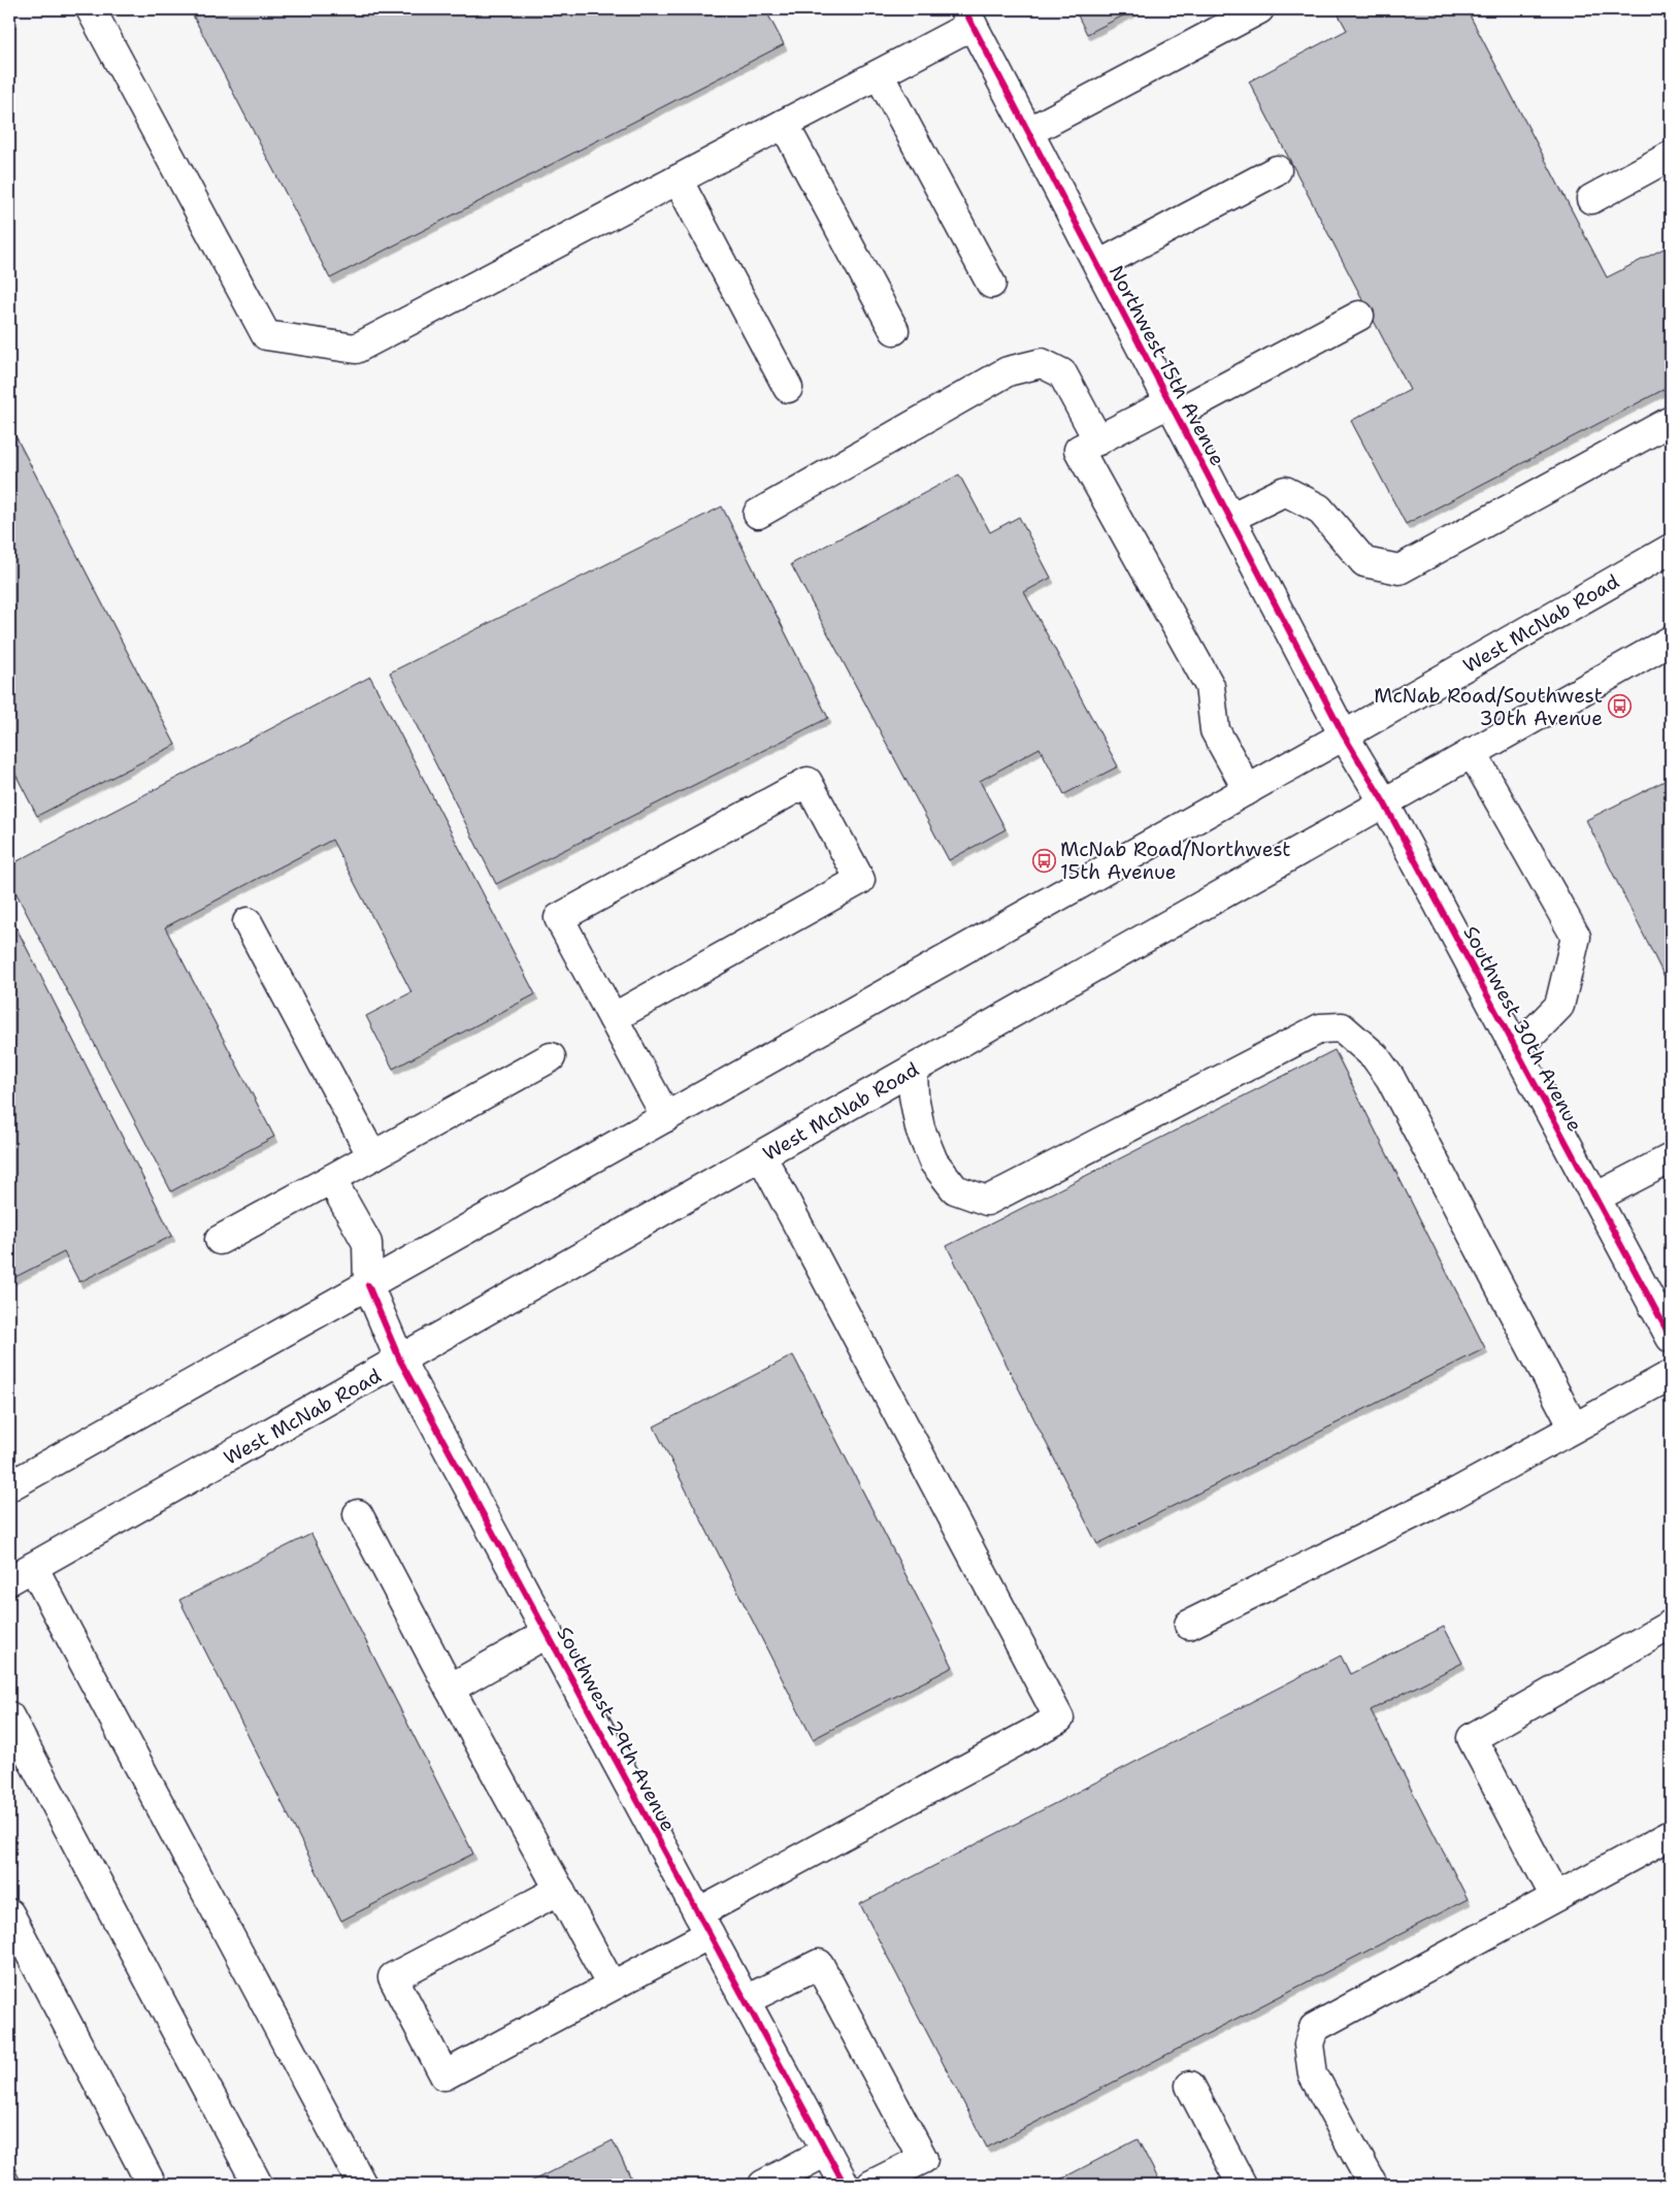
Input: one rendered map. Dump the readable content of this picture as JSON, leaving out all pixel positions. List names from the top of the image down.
{
  "streets": {
    "main road": [
      "Northwest 15th Avenue",
      "West McNab Road",
      "Southwest 30th Avenue",
      "Southwest 29th Avenue"
    ]
  },
  "crossings": [
    ["Northwest 15th Avenue", "West McNab Road"],
    ["Northwest 15th Avenue", "Southwest 30th Avenue"],
    ["West McNab Road", "Southwest 30th Avenue"],
    ["West McNab Road", "Southwest 29th Avenue"]
  ],
  "places": {
    "bus stop": ["McNab Road/Southwest 30th Avenue", "McNab Road/Northwest 15th Avenue"]
  }
}
